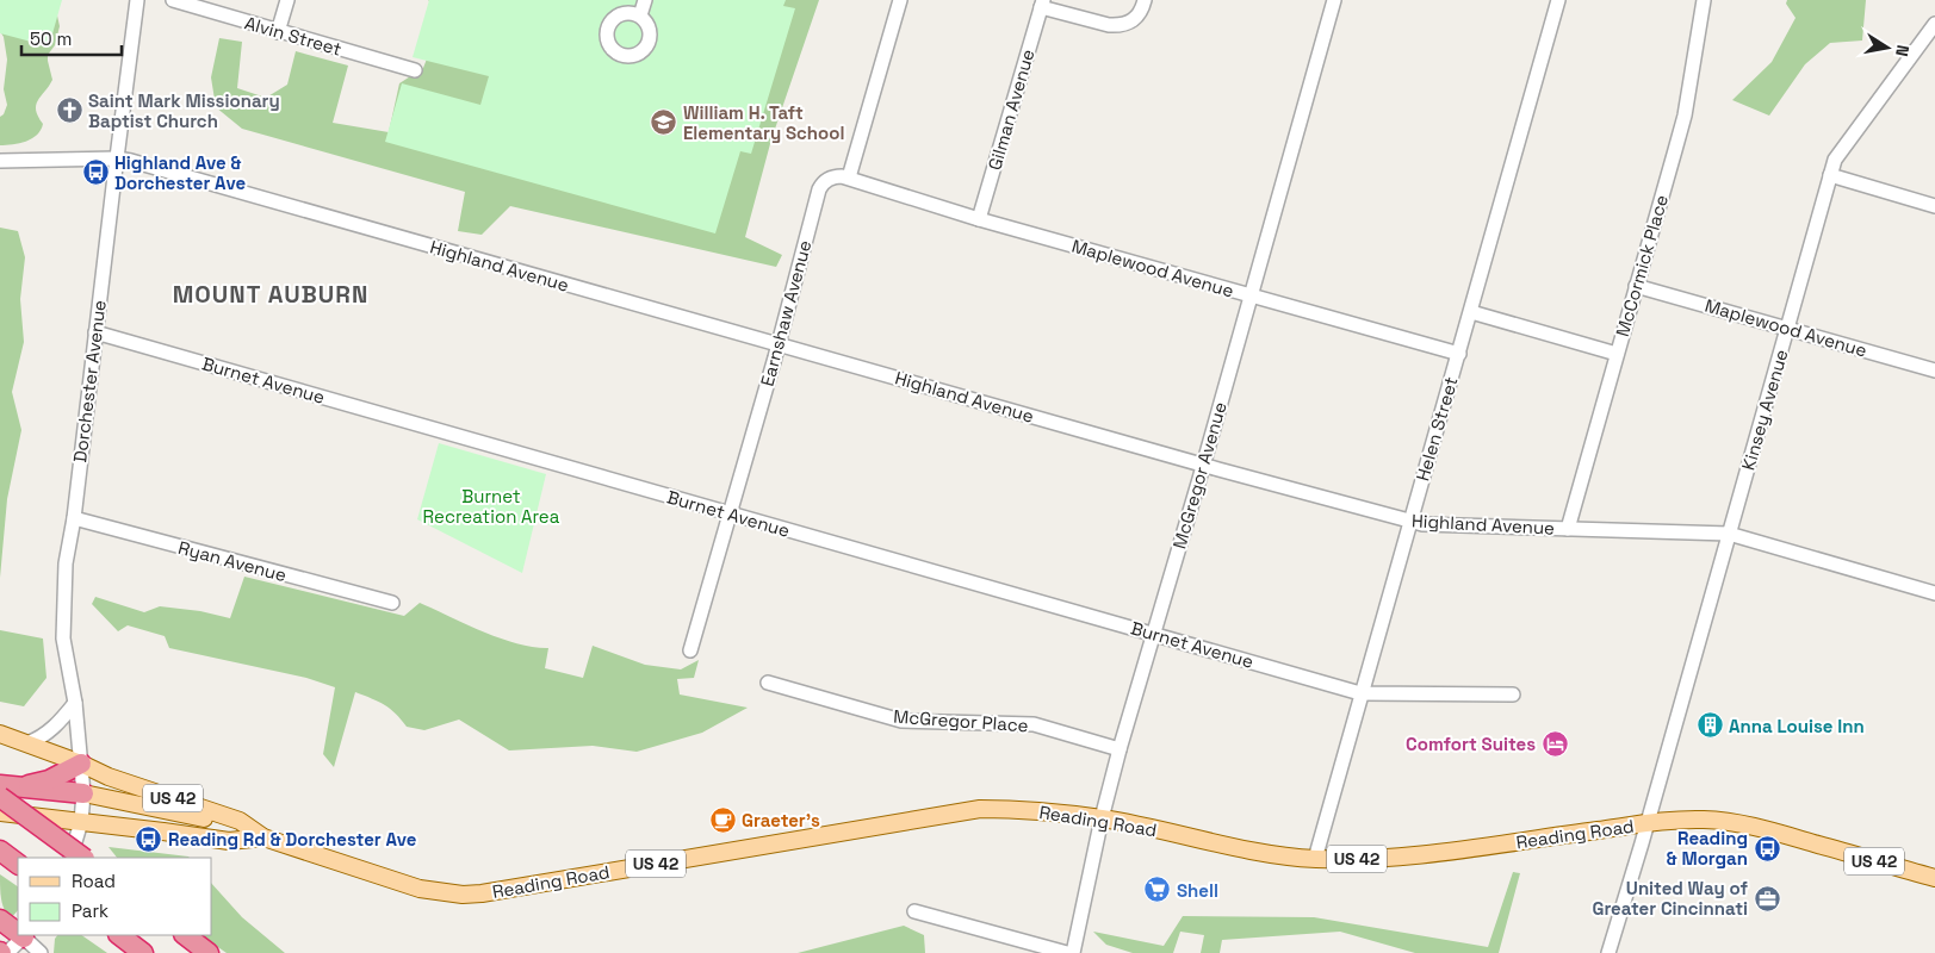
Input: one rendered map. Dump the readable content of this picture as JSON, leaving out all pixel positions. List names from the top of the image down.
{
  "streets": {
    "main road": ["US 42", "Reading Road"],
    "street": [
      "Alvin Street",
      "Gilman Avenue",
      "Highland Avenue",
      "McCormick Place",
      "Maplewood Avenue",
      "Earnshaw Avenue",
      "Burnet Avenue",
      "Dorchester Avenue",
      "Kinsey Avenue",
      "Helen Street",
      "McGregor Avenue",
      "Ryan Avenue",
      "McGregor Place"
    ]
  },
  "crossings": [
    ["Gilman Avenue", "Maplewood Avenue"],
    ["Highland Avenue", "McCormick Place"],
    ["Highland Avenue", "Earnshaw Avenue"],
    ["Highland Avenue", "Dorchester Avenue"],
    ["Highland Avenue", "Kinsey Avenue"],
    ["Highland Avenue", "Helen Street"],
    ["Highland Avenue", "McGregor Avenue"],
    ["McCormick Place", "Maplewood Avenue"],
    ["Maplewood Avenue", "Earnshaw Avenue"],
    ["Maplewood Avenue", "Kinsey Avenue"],
    ["Maplewood Avenue", "Helen Street"],
    ["Maplewood Avenue", "McGregor Avenue"],
    ["Earnshaw Avenue", "Burnet Avenue"],
    ["Burnet Avenue", "Dorchester Avenue"],
    ["Burnet Avenue", "Helen Street"],
    ["Burnet Avenue", "McGregor Avenue"],
    ["Dorchester Avenue", "Ryan Avenue"],
    ["Dorchester Avenue", "Reading Road"],
    ["Kinsey Avenue", "Reading Road"],
    ["Helen Street", "Reading Road"],
    ["McGregor Avenue", "McGregor Place"],
    ["McGregor Avenue", "Reading Road"]
  ],
  "districts": ["MOUNT AUBURN"],
  "parks": ["Burnet Recreation Area"],
  "places": {
    "church": ["Saint Mark Missionary Baptist Church"],
    "school or university": ["William H. Taft Elementary School"],
    "bus stop": ["Highland Ave & Dorchester Ave", "Reading Rd & Dorchester Ave", "Reading & Morgan"],
    "building": ["Anna Louise Inn"],
    "hotel": ["Comfort Suites"],
    "cafe": ["Graeter's"],
    "supermarket": ["Shell"],
    "office": ["United Way of Greater Cincinnati"]
  },
  "legend": ["Road", "Park"],
  "scale_bar": "50 m",
  "north": "right"
}
